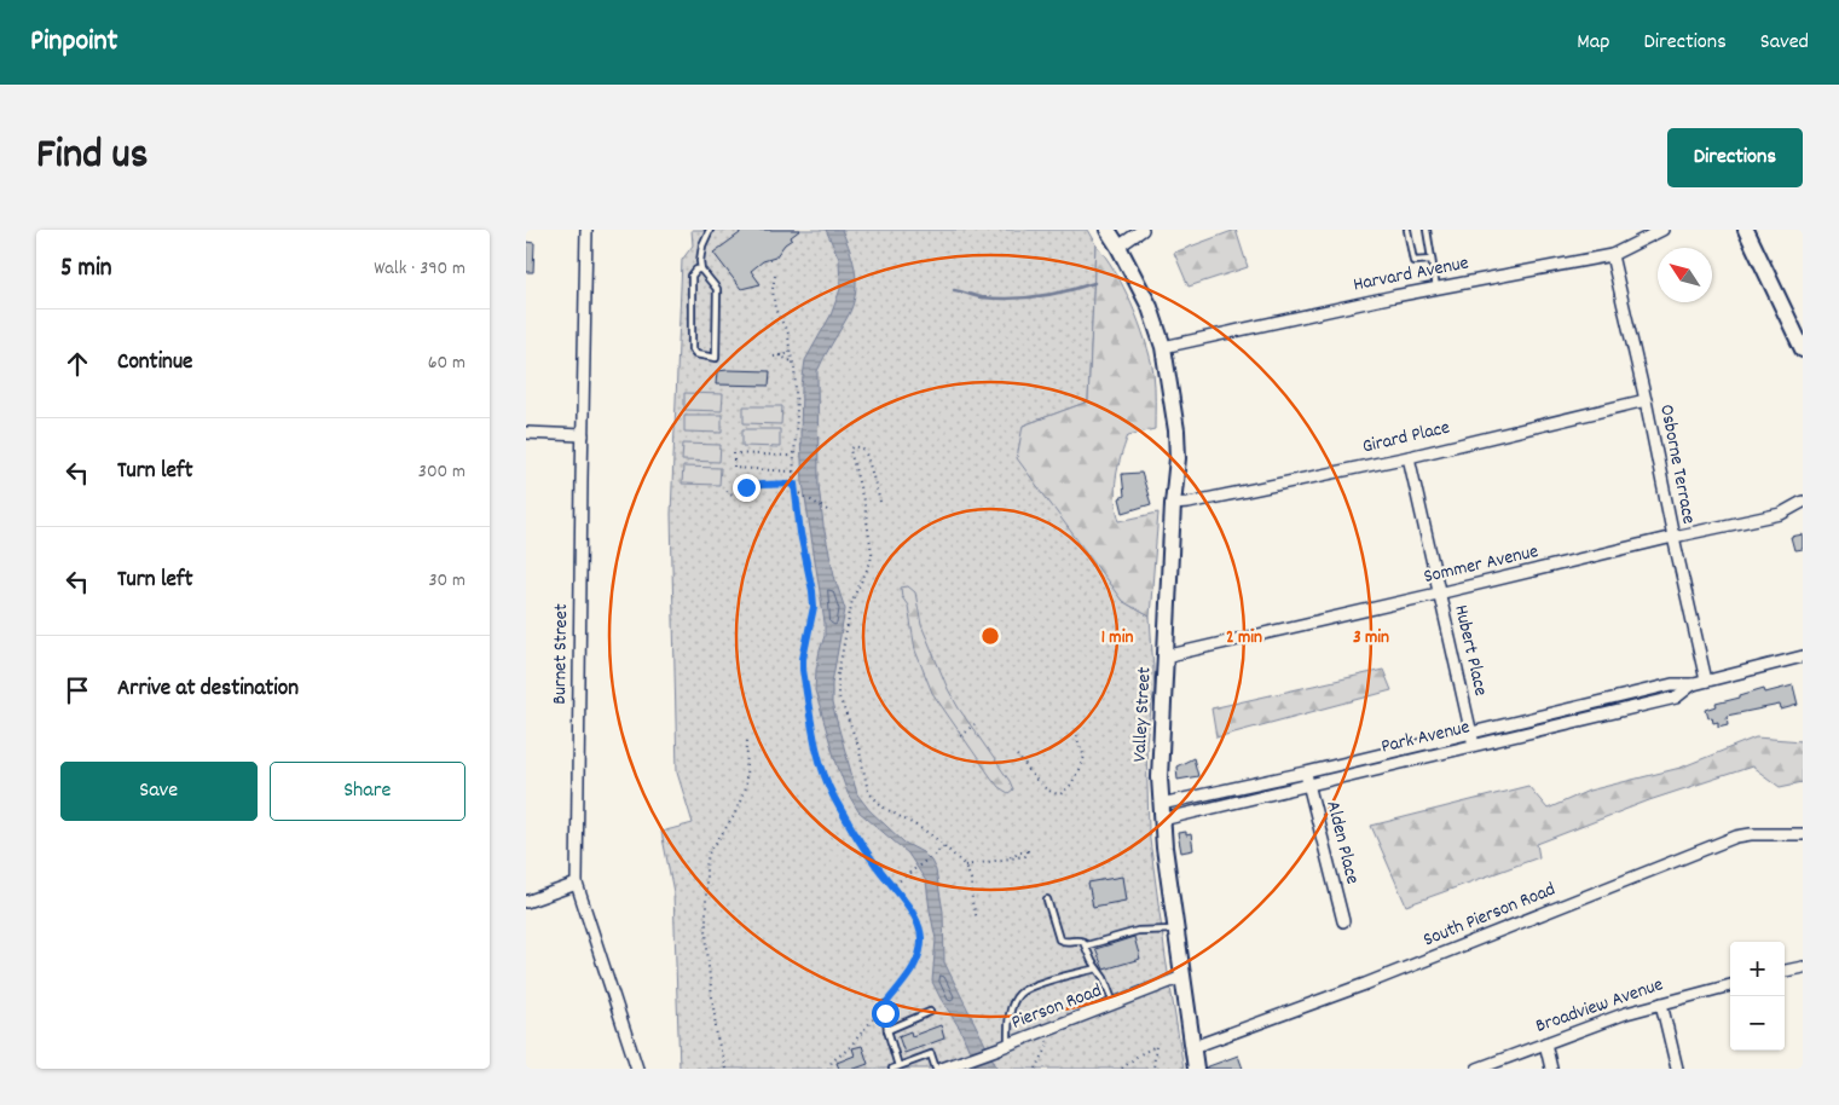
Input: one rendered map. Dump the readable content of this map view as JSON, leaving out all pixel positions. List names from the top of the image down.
{
  "streets": {
    "main road": ["Valley Street"],
    "street": [
      "Harvard Avenue",
      "Girard Place",
      "Osborne Terrace",
      "Sommer Avenue",
      "Hubert Place",
      "Burnet Street",
      "Park Avenue",
      "Alden Place",
      "South Pierson Road",
      "Broadview Avenue",
      "Pierson Road"
    ]
  },
  "crossings": [
    ["Harvard Avenue", "Osborne Terrace"],
    ["Harvard Avenue", "Valley Street"],
    ["Girard Place", "Osborne Terrace"],
    ["Girard Place", "Hubert Place"],
    ["Girard Place", "Valley Street"],
    ["Osborne Terrace", "Sommer Avenue"],
    ["Osborne Terrace", "Park Avenue"],
    ["Sommer Avenue", "Hubert Place"],
    ["Sommer Avenue", "Valley Street"],
    ["Hubert Place", "Park Avenue"],
    ["Valley Street", "Park Avenue"],
    ["Valley Street", "South Pierson Road"],
    ["Valley Street", "Pierson Road"],
    ["Park Avenue", "Alden Place"]
  ],
  "north": "top left",
  "page": {
    "header": "Pinpoint",
    "nav": ["Map", "Directions", "Saved"],
    "title": "Find us",
    "buttons": [
      "Directions",
      ["Save", "Share"]
    ],
    "heading": ["5 min", "Walk · 390 m"],
    "list": [
      ["Continue", "60 m"],
      ["Turn left", "300 m"],
      ["Turn left", "30 m"],
      "Arrive at destination"
    ],
    "map_buttons": ["+", "−"]
  },
  "rings": ["1 min", "2 min", "3 min"]
}
